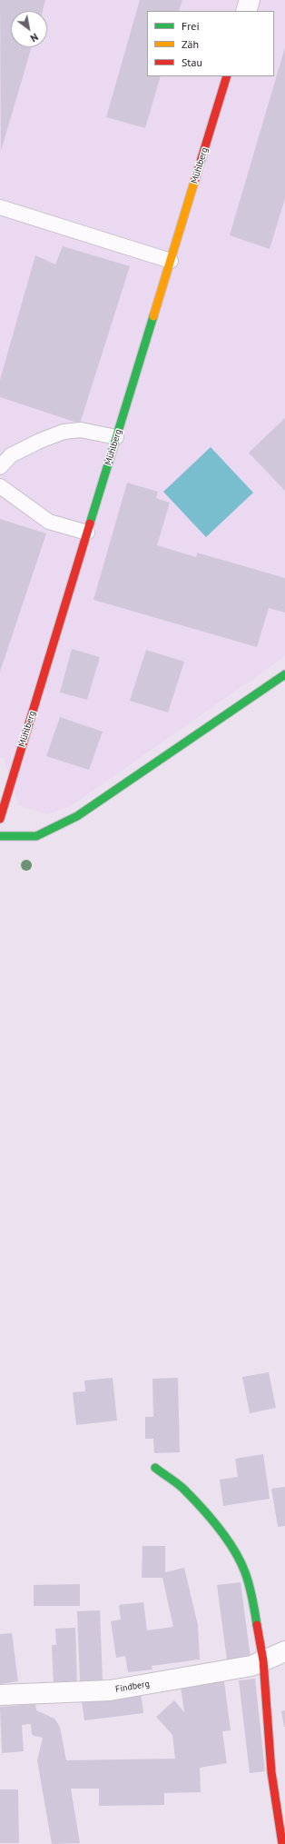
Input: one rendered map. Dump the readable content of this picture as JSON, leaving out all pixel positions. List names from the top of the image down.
{
  "streets": {
    "street": ["Mühlberg", "Findberg"]
  },
  "legend": ["Frei", "Zäh", "Stau"],
  "north": "bottom right"
}
